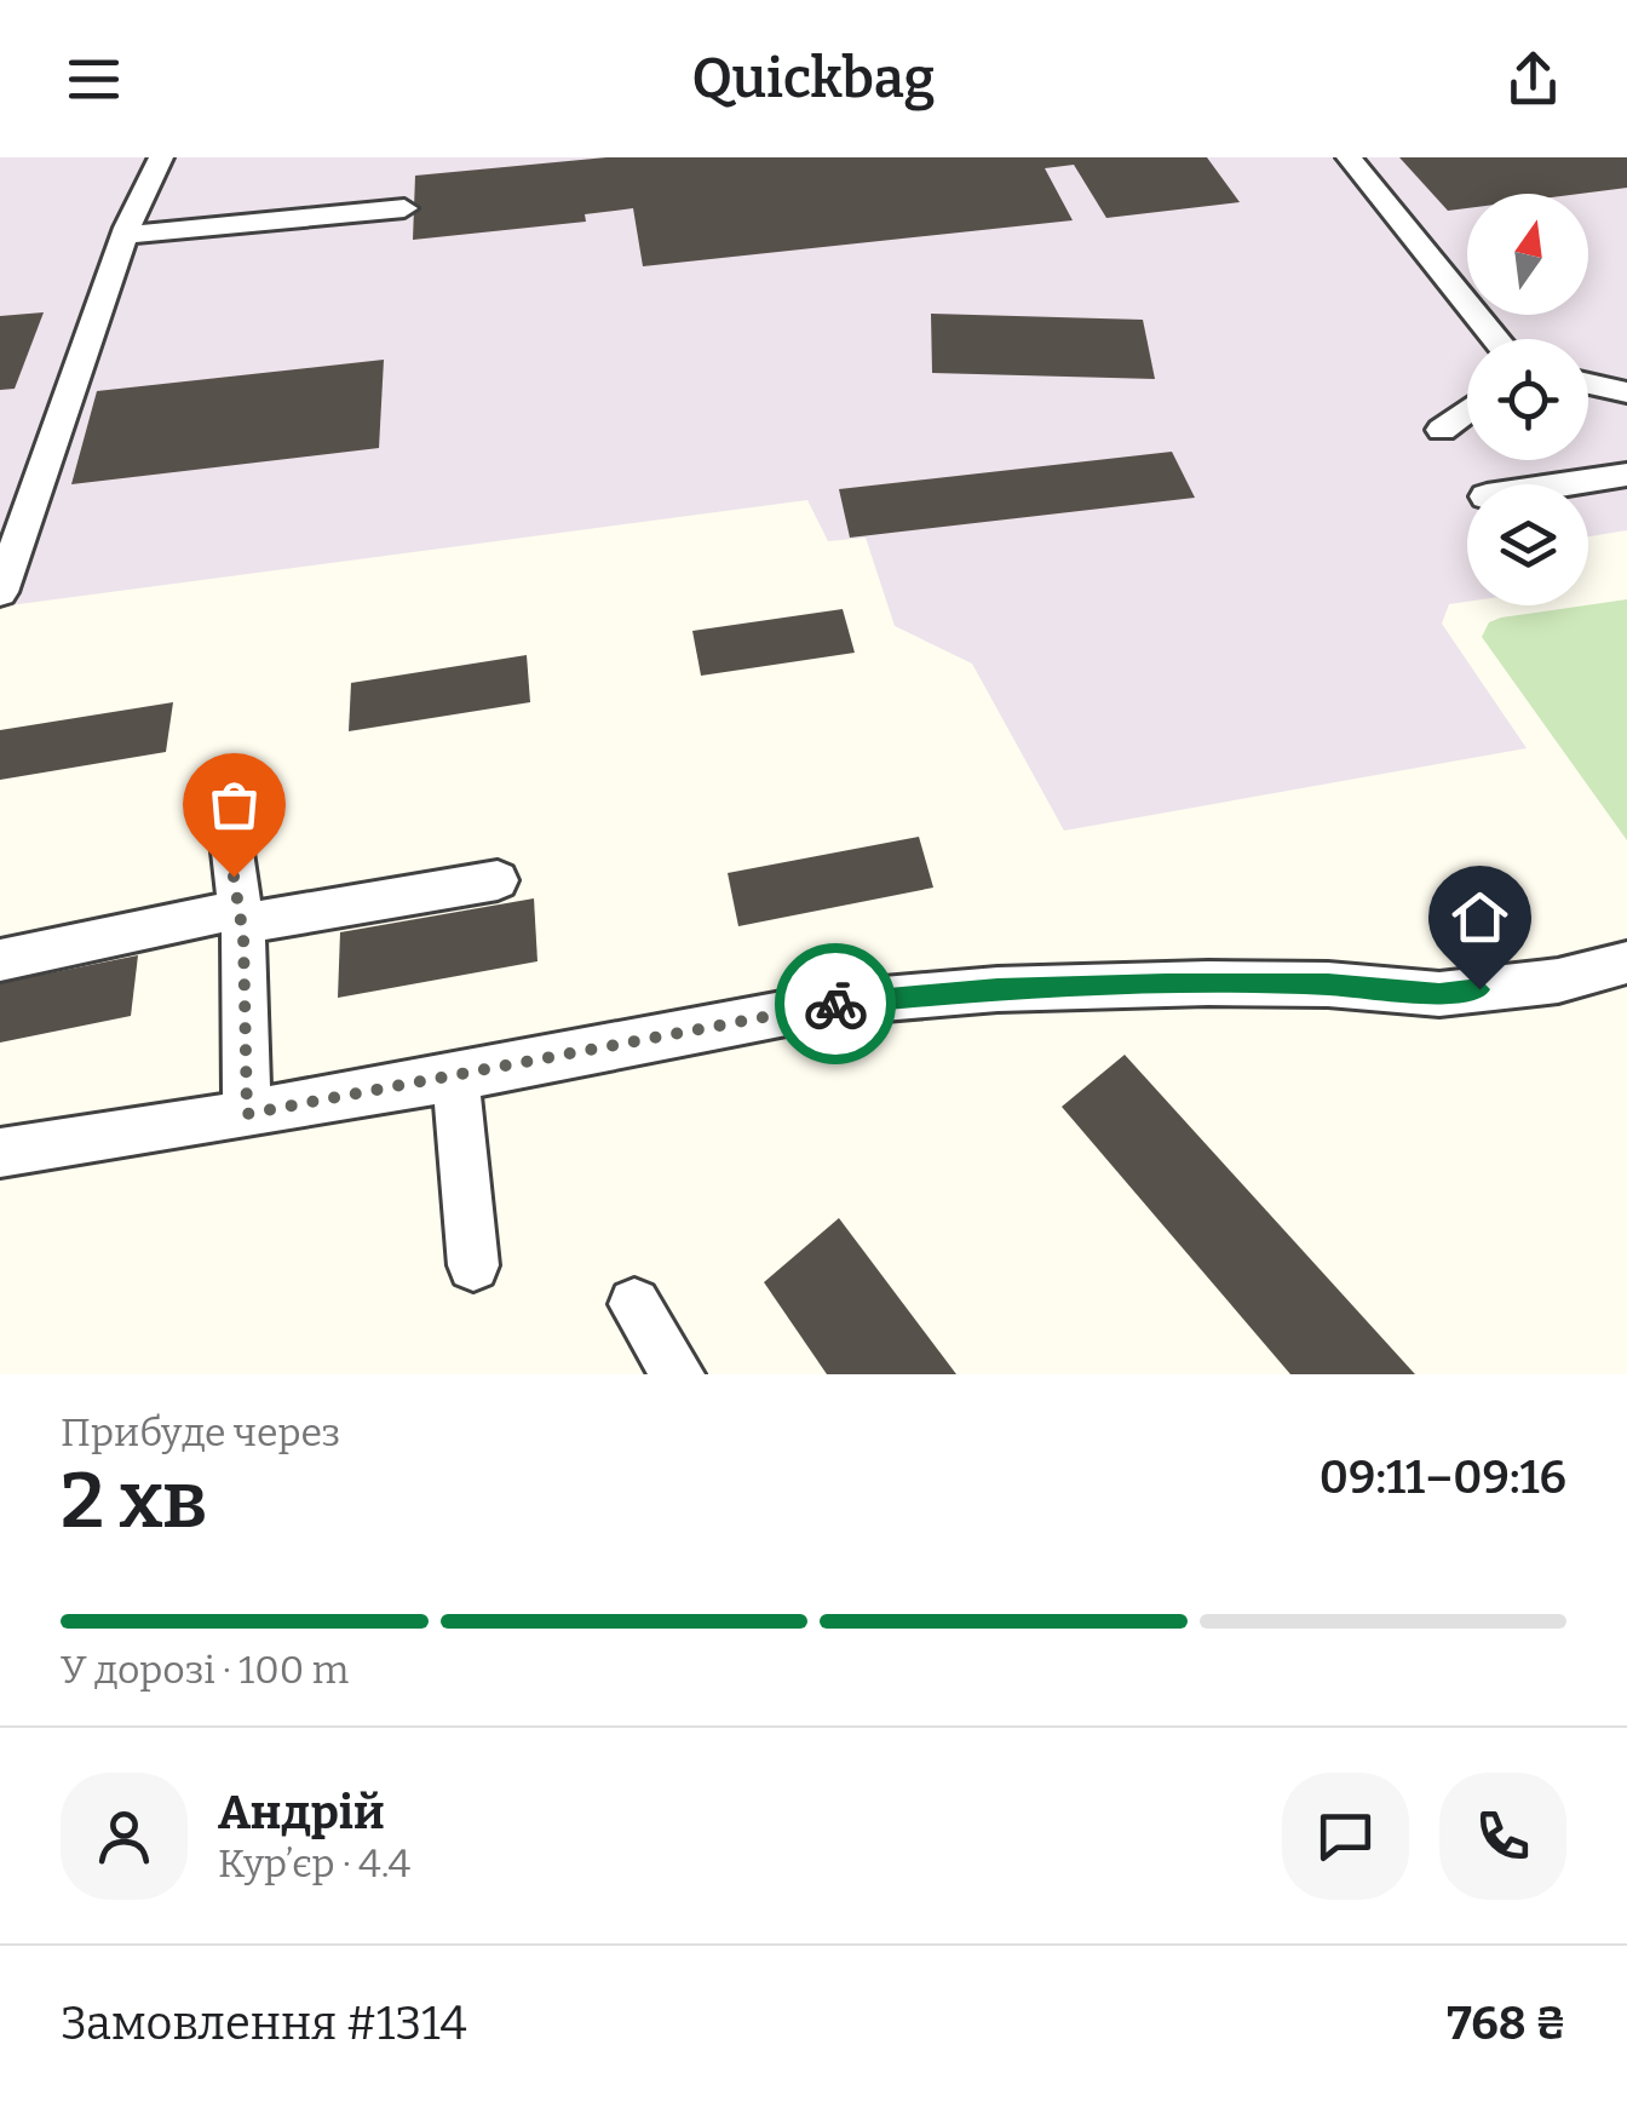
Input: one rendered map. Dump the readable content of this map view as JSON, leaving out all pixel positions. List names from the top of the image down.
{
  "north": "top",
  "page": {
    "header": "Quickbag",
    "heading": ["2 хв", "Прибуде через", "09:11–09:16"],
    "panel": [
      "Андрій",
      "Кур’єр · 4.4",
      "Замовлення #1314",
      "768 ₴"
    ],
    "bar": "У дорозі · 100 m"
  }
}
